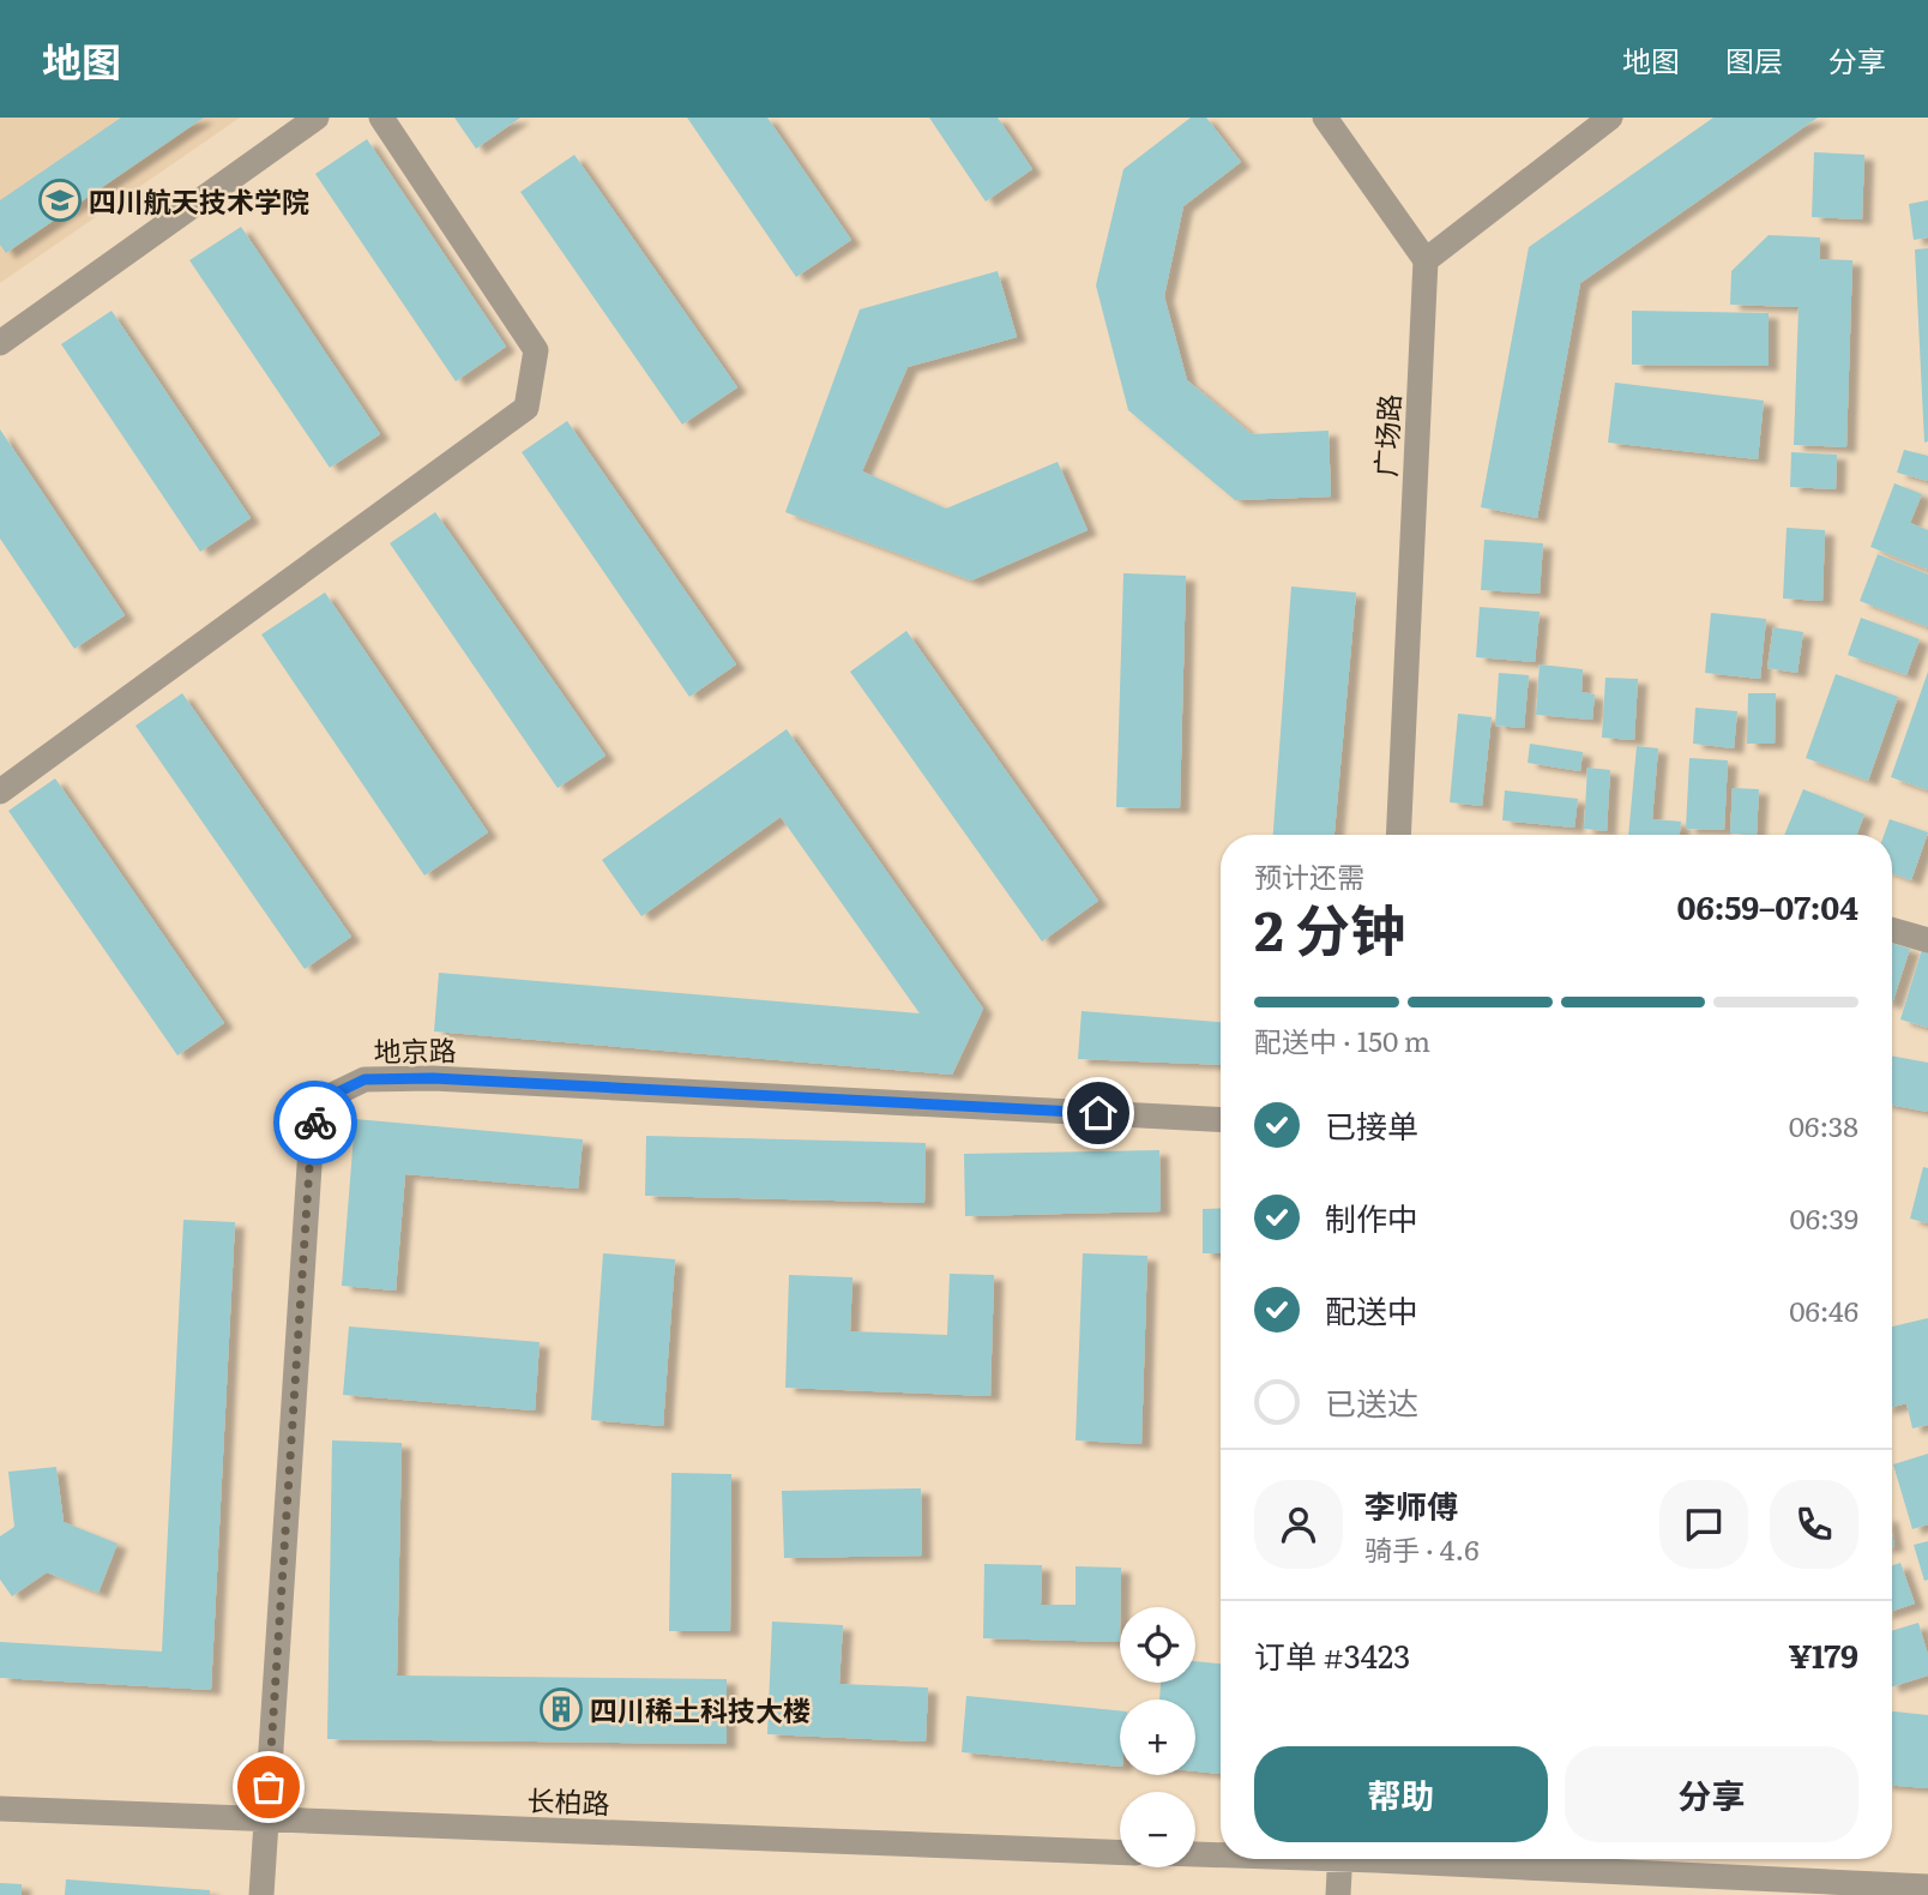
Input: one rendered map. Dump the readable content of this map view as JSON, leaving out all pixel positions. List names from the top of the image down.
{
  "streets": {
    "street": ["广场路", "地京路", "长柏路"]
  },
  "crossings": [
    ["地京路", "长柏路"]
  ],
  "places": {
    "school or university": ["四川航天技术学院"],
    "building": ["四川稀土科技大楼"]
  },
  "page": {
    "header": "地图",
    "nav": ["地图", "图层", "分享"],
    "heading": ["2 分钟", "预计还需", "06:59–07:04"],
    "panel": [
      "李师傅",
      "骑手 · 4.6",
      "订单 #3423",
      "¥179"
    ],
    "bar": "配送中 · 150 m",
    "list": [
      ["已接单", "06:38"],
      ["制作中", "06:39"],
      ["配送中", "06:46"],
      "已送达"
    ],
    "map_buttons": ["+", "−"],
    "buttons": ["帮助", "分享"]
  }
}
